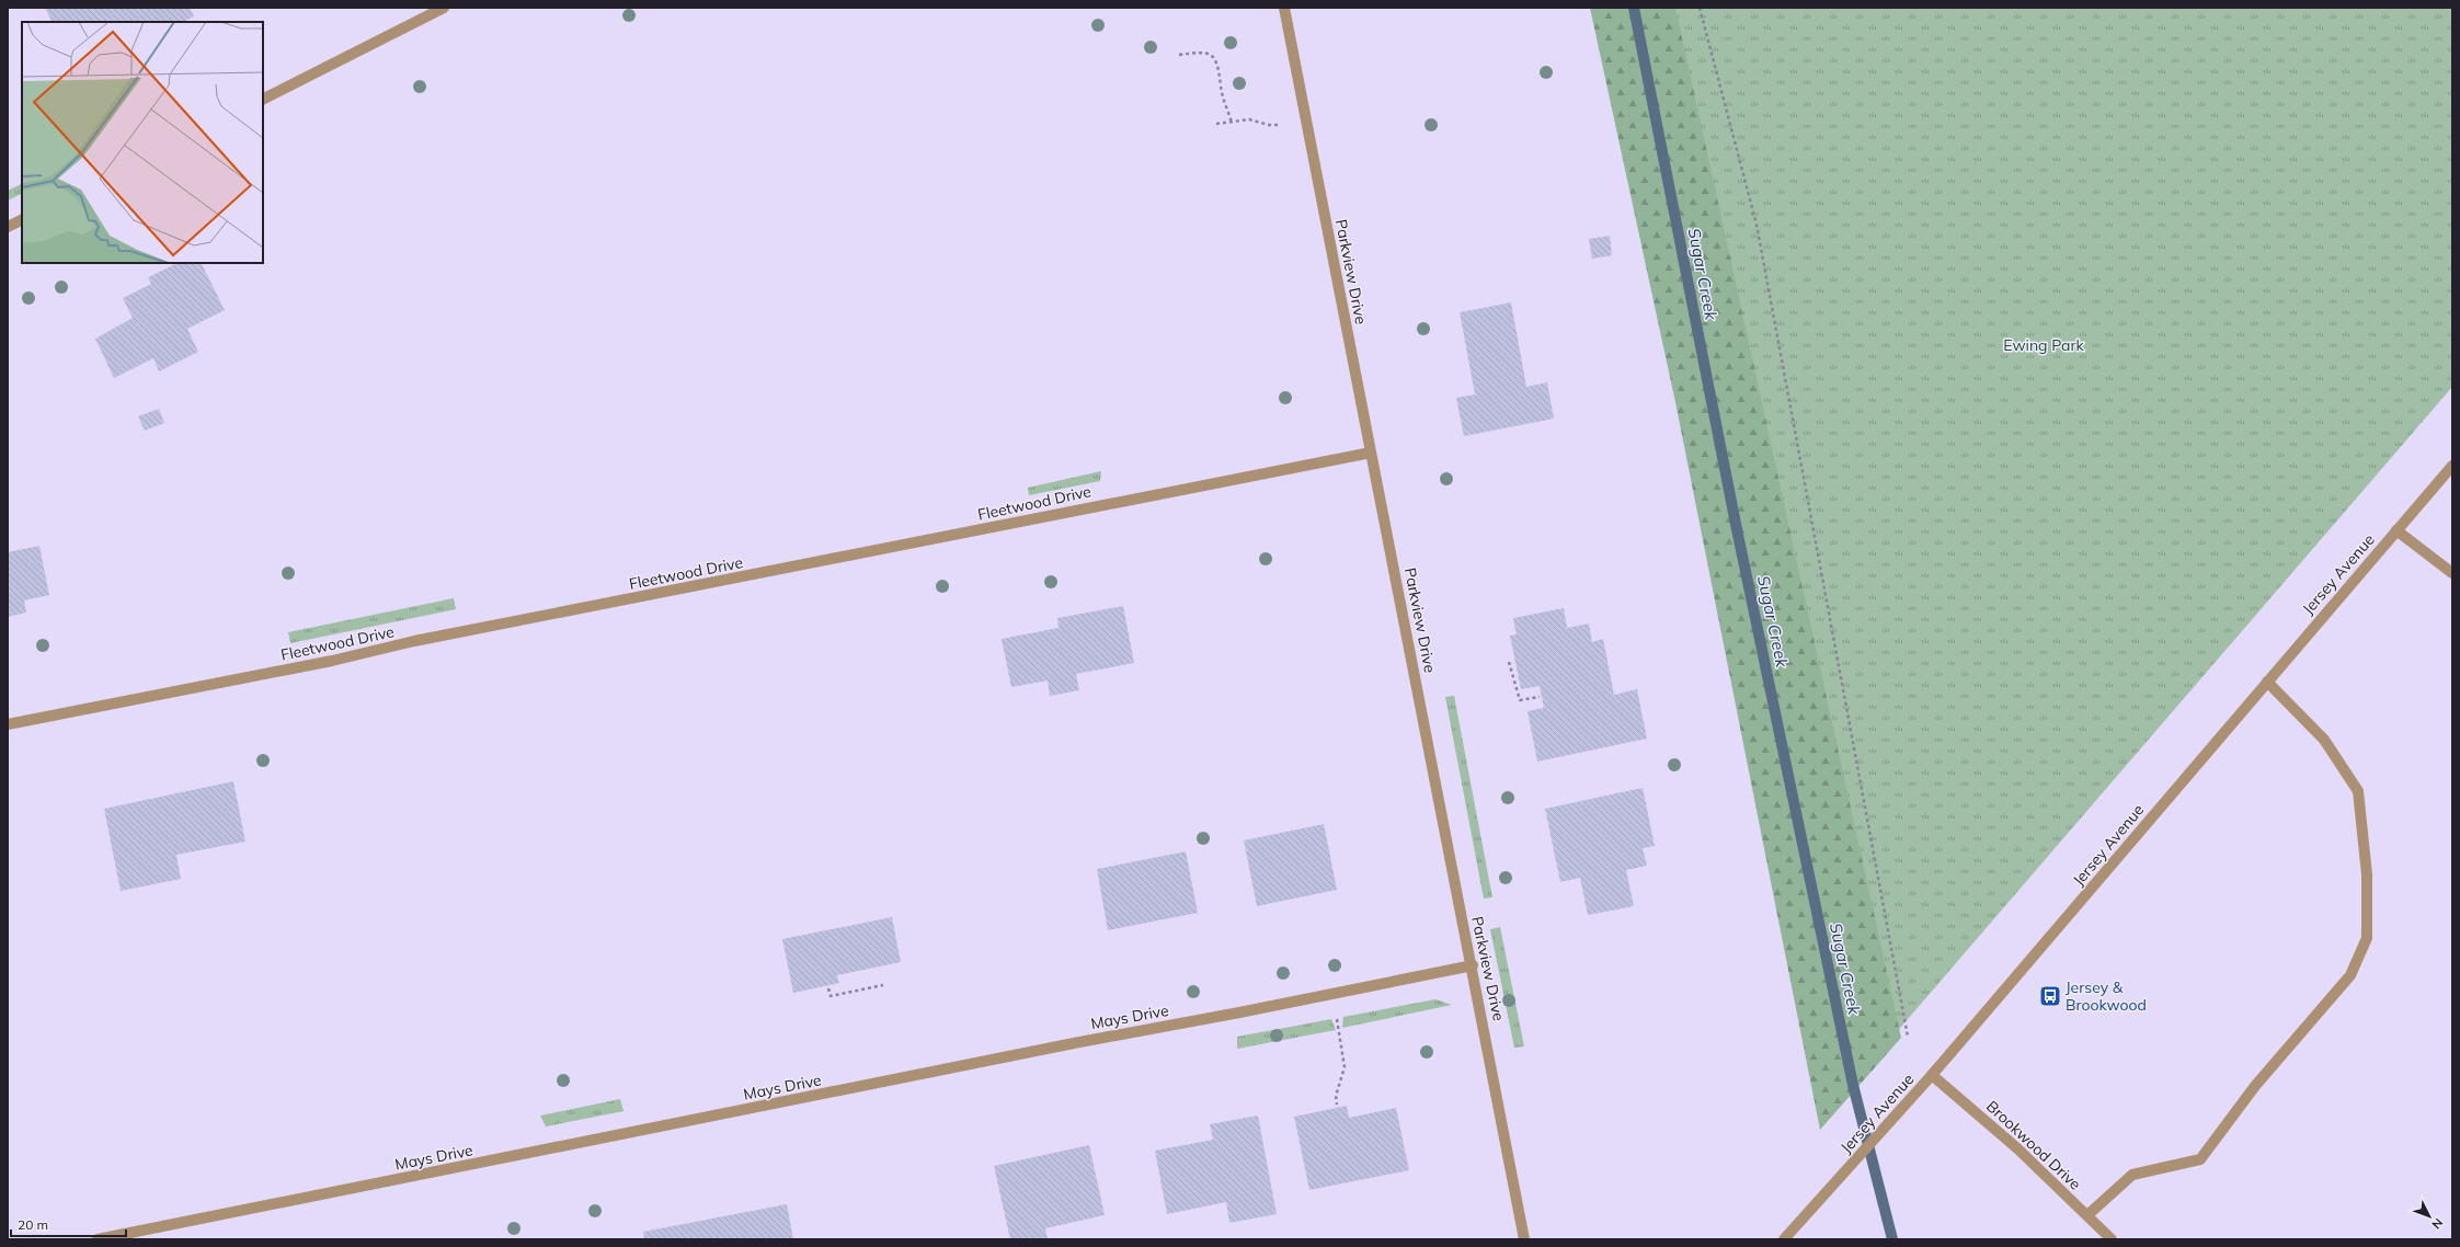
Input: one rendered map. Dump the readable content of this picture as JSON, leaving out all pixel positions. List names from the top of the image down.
{
  "streets": {
    "street": [
      "Parkview Drive",
      "Fleetwood Drive",
      "Jersey Avenue",
      "Mays Drive",
      "Brookwood Drive"
    ]
  },
  "crossings": [
    ["Parkview Drive", "Fleetwood Drive"],
    ["Parkview Drive", "Mays Drive"],
    ["Jersey Avenue", "Brookwood Drive"]
  ],
  "water": ["Sugar Creek"],
  "parks": ["Ewing Park"],
  "places": {
    "bus stop": ["Jersey & Brookwood"]
  },
  "scale_bar": "20 m",
  "north": "bottom right"
}
